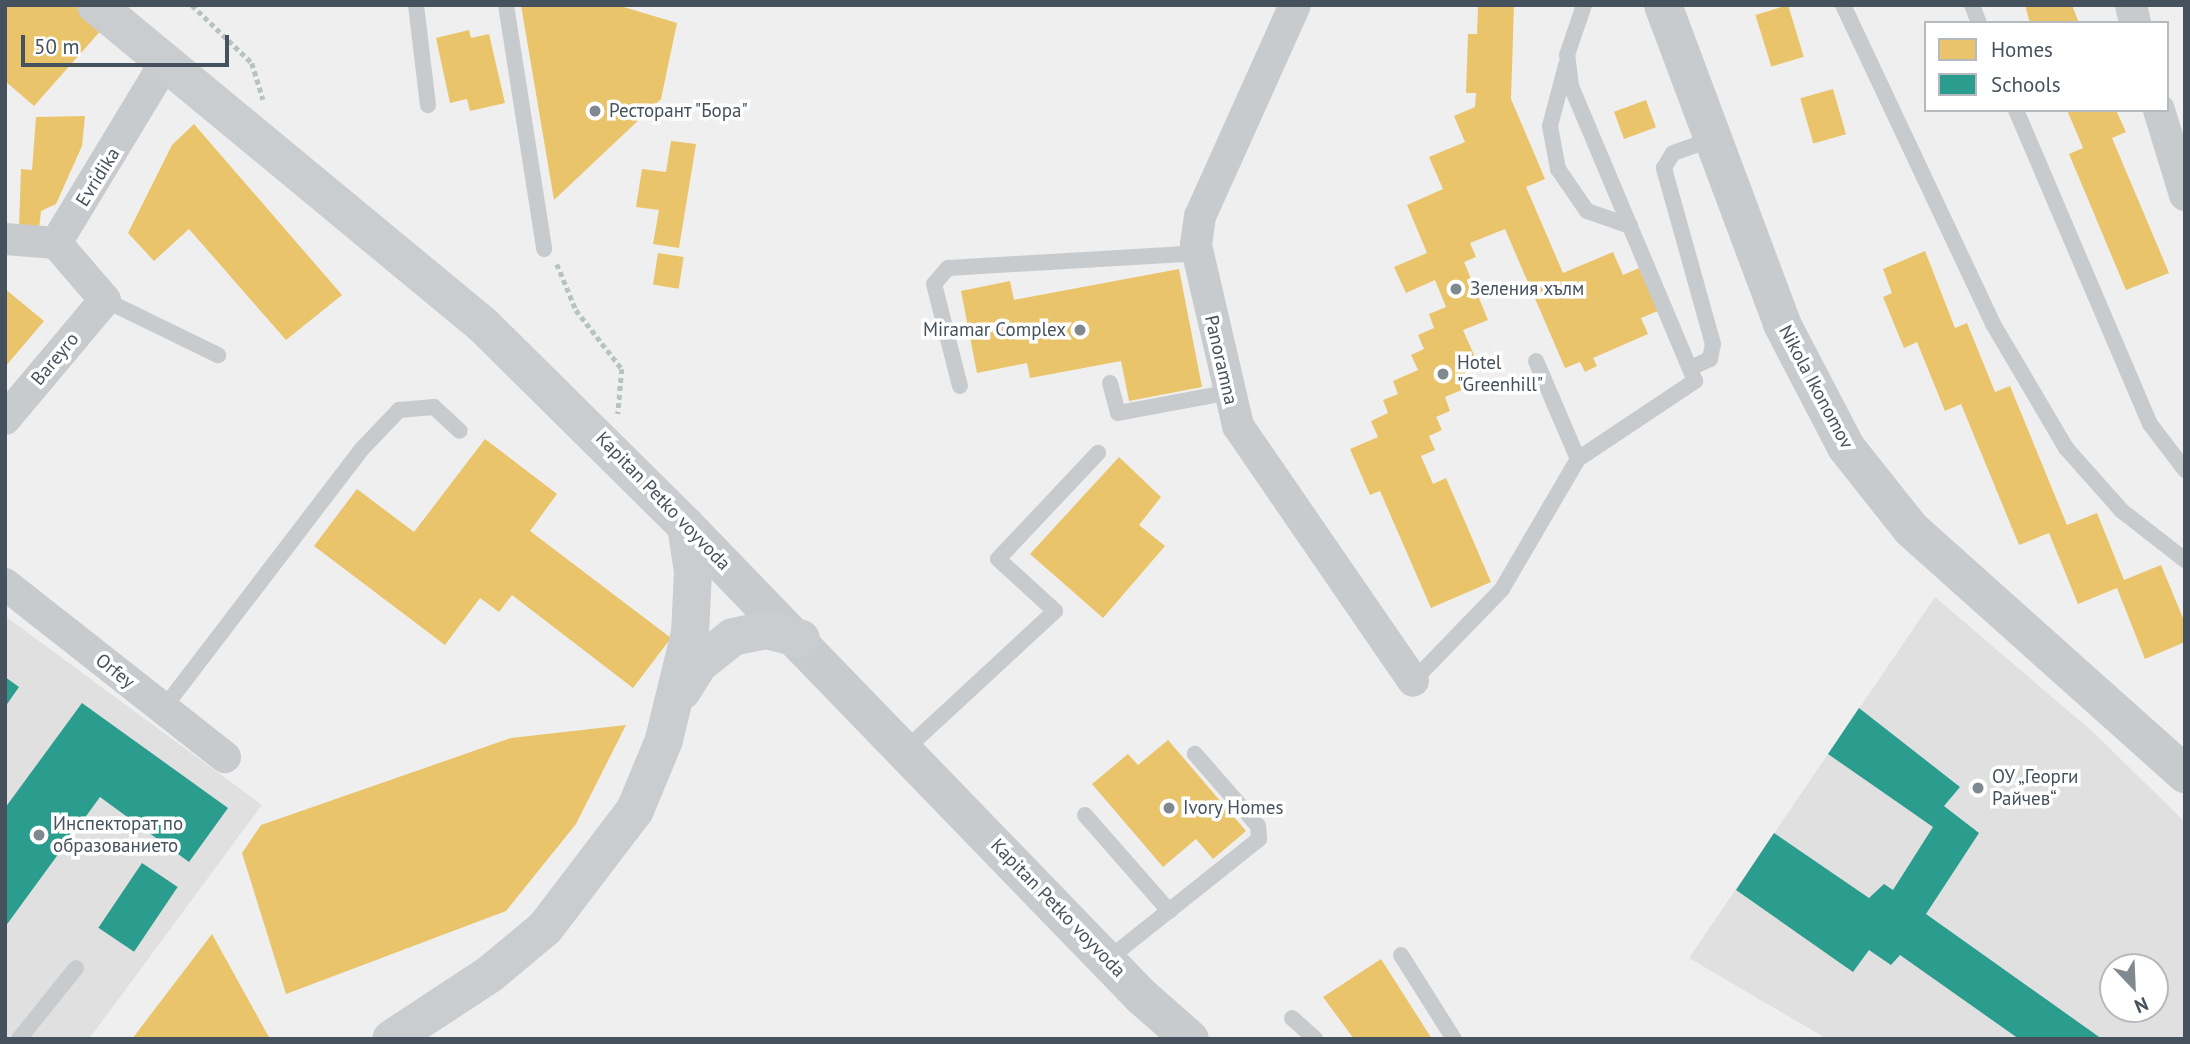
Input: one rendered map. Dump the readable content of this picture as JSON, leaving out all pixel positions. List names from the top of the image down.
{
  "streets": {
    "main road": ["Kapitan Petko voyvoda"],
    "street": [
      "Evridika",
      "Bareyro",
      "Panoramna",
      "Nikola Ikonomov",
      "Orfey"
    ]
  },
  "crossings": [
    ["Evridika", "Kapitan Petko voyvoda"]
  ],
  "places": [
    "Ресторант \"Бора\"",
    "Зеления хълм",
    "Miramar Complex",
    "Hotel \"Greenhill\"",
    "ОУ „Георги Райчев“",
    "Ivory Homes",
    "Инспекторат по образованието"
  ],
  "legend": ["Homes", "Schools"],
  "scale_bar": "50 m",
  "north": "bottom right"
}
